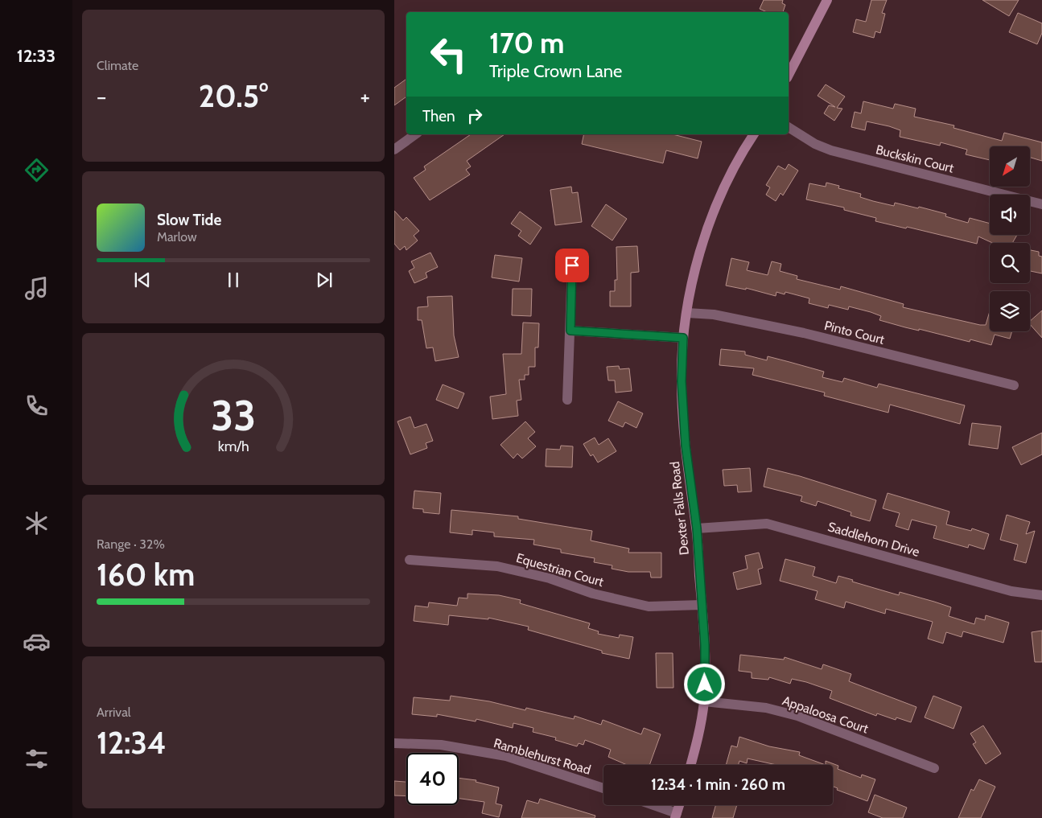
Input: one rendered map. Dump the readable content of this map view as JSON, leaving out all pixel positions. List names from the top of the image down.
{
  "streets": {
    "street": [
      "Buckskin Court",
      "Pinto Court",
      "Dexter Falls Road",
      "Saddlehorn Drive",
      "Equestrian Court",
      "Appaloosa Court",
      "Ramblehurst Road"
    ]
  },
  "crossings": [
    ["Pinto Court", "Dexter Falls Road"],
    ["Dexter Falls Road", "Saddlehorn Drive"],
    ["Dexter Falls Road", "Equestrian Court"],
    ["Dexter Falls Road", "Appaloosa Court"]
  ],
  "north": "bottom left",
  "page": {
    "tabs": "12:33",
    "tile": [
      "Climate",
      ["Range · 32%", "160 km"],
      ["Arrival", "12:34"]
    ],
    "turn": ["170 m", "Triple Crown Lane"],
    "heat": ["−", "20.5°", "+"],
    "then": "Then",
    "song": ["Slow Tide", "Marlow"],
    "limit": "40",
    "trip": "12:34 · 1 min · 260 m",
    "gauge": ["33", "km/h"]
  }
}
